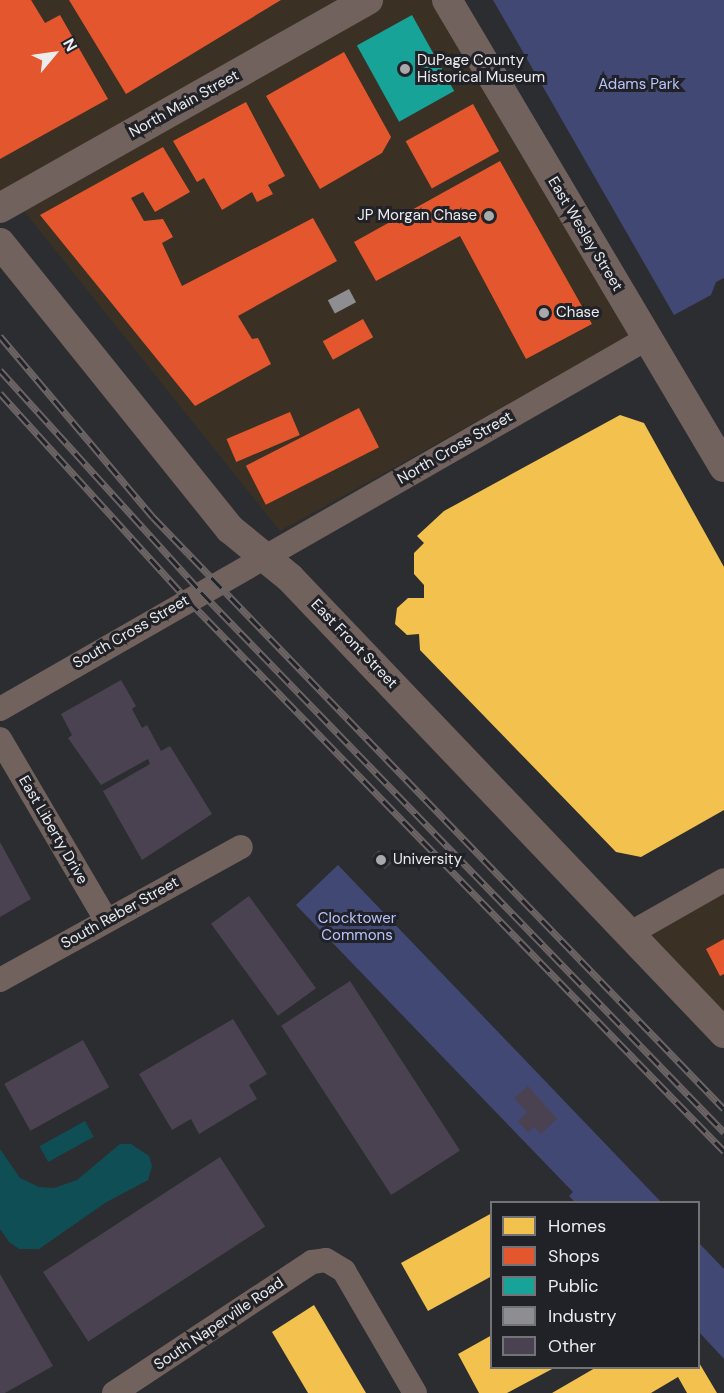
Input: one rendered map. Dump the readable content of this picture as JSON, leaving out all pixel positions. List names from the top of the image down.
{
  "streets": {
    "street": [
      "North Main Street",
      "East Wesley Street",
      "North Cross Street",
      "South Cross Street",
      "East Front Street",
      "East Liberty Drive",
      "South Reber Street",
      "South Naperville Road"
    ]
  },
  "crossings": [
    ["East Wesley Street", "North Cross Street"],
    ["North Cross Street", "South Cross Street"],
    ["North Cross Street", "East Front Street"],
    ["South Cross Street", "East Front Street"],
    ["East Liberty Drive", "South Reber Street"]
  ],
  "parks": ["Adams Park", "Clocktower Commons"],
  "places": [
    "DuPage County Historical Museum",
    "JP Morgan Chase",
    "Chase",
    "University"
  ],
  "legend": [
    "Homes",
    "Shops",
    "Public",
    "Industry",
    "Other"
  ],
  "north": "top right"
}
